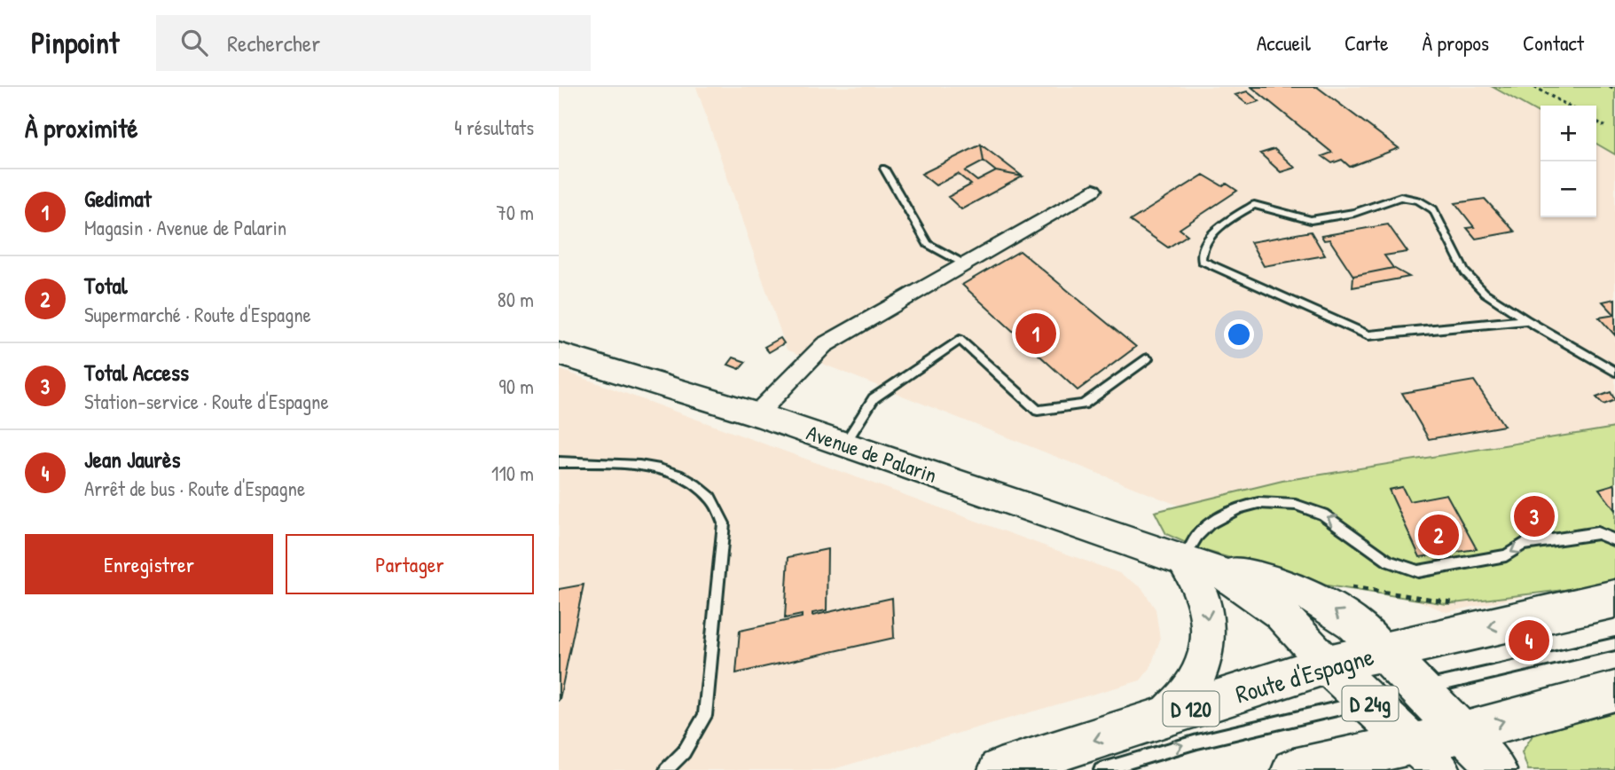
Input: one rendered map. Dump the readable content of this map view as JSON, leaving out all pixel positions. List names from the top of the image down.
{
  "streets": {
    "main road": [
      "Avenue de Palarin",
      "Route d'Espagne",
      "D 24g",
      "D 120"
    ]
  },
  "crossings": [
    ["Avenue de Palarin", "Route d'Espagne"],
    ["Avenue de Palarin", "D 24g"],
    ["Route d'Espagne", "D 24g"]
  ],
  "page": {
    "header": "Pinpoint",
    "search": "Rechercher",
    "nav": [
      "Accueil",
      "Carte",
      "À propos",
      "Contact"
    ],
    "heading": ["À proximité", "4 résultats"],
    "map_buttons": ["+", "−"],
    "list": [
      {
        "mark": "1",
        "name": "Gedimat",
        "note": "Magasin · Avenue de Palarin",
        "value": "70 m"
      },
      {
        "mark": "2",
        "name": "Total",
        "note": "Supermarché · Route d'Espagne",
        "value": "80 m"
      },
      {
        "mark": "3",
        "name": "Total Access",
        "note": "Station-service · Route d'Espagne",
        "value": "90 m"
      },
      {
        "mark": "4",
        "name": "Jean Jaurès",
        "note": "Arrêt de bus · Route d'Espagne",
        "value": "110 m"
      }
    ],
    "pins": [
      "1",
      "3",
      "2",
      "4"
    ],
    "buttons": ["Enregistrer", "Partager"]
  }
}
